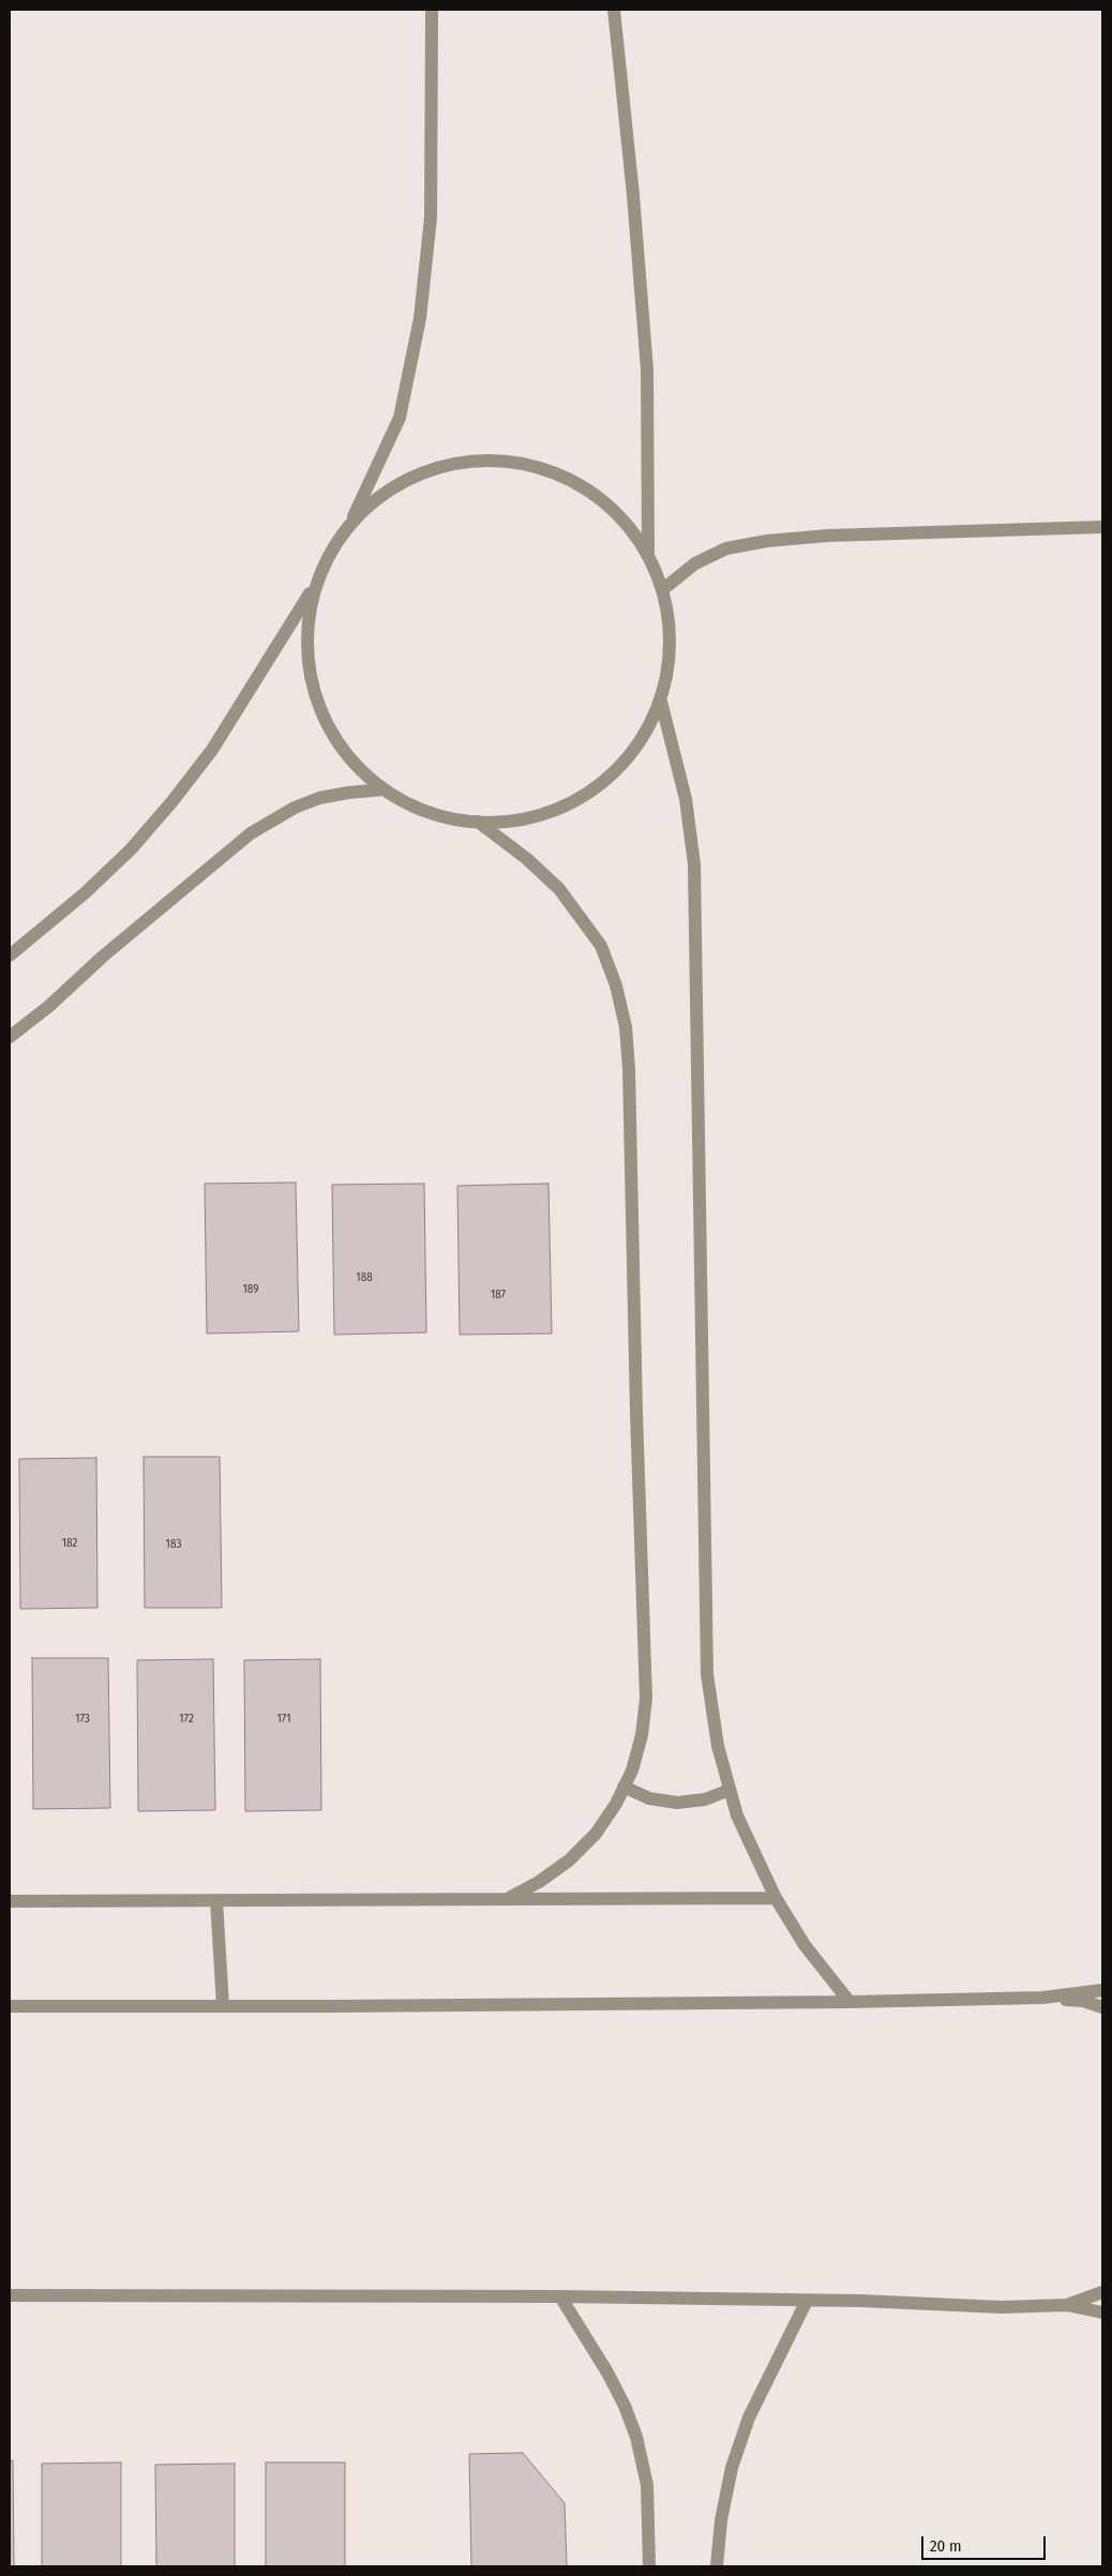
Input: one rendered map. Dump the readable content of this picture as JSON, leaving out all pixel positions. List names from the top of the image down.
{
  "house_numbers": [
    "188",
    "189",
    "187",
    "182",
    "183",
    "173",
    "172",
    "171"
  ],
  "scale_bar": "20 m"
}
